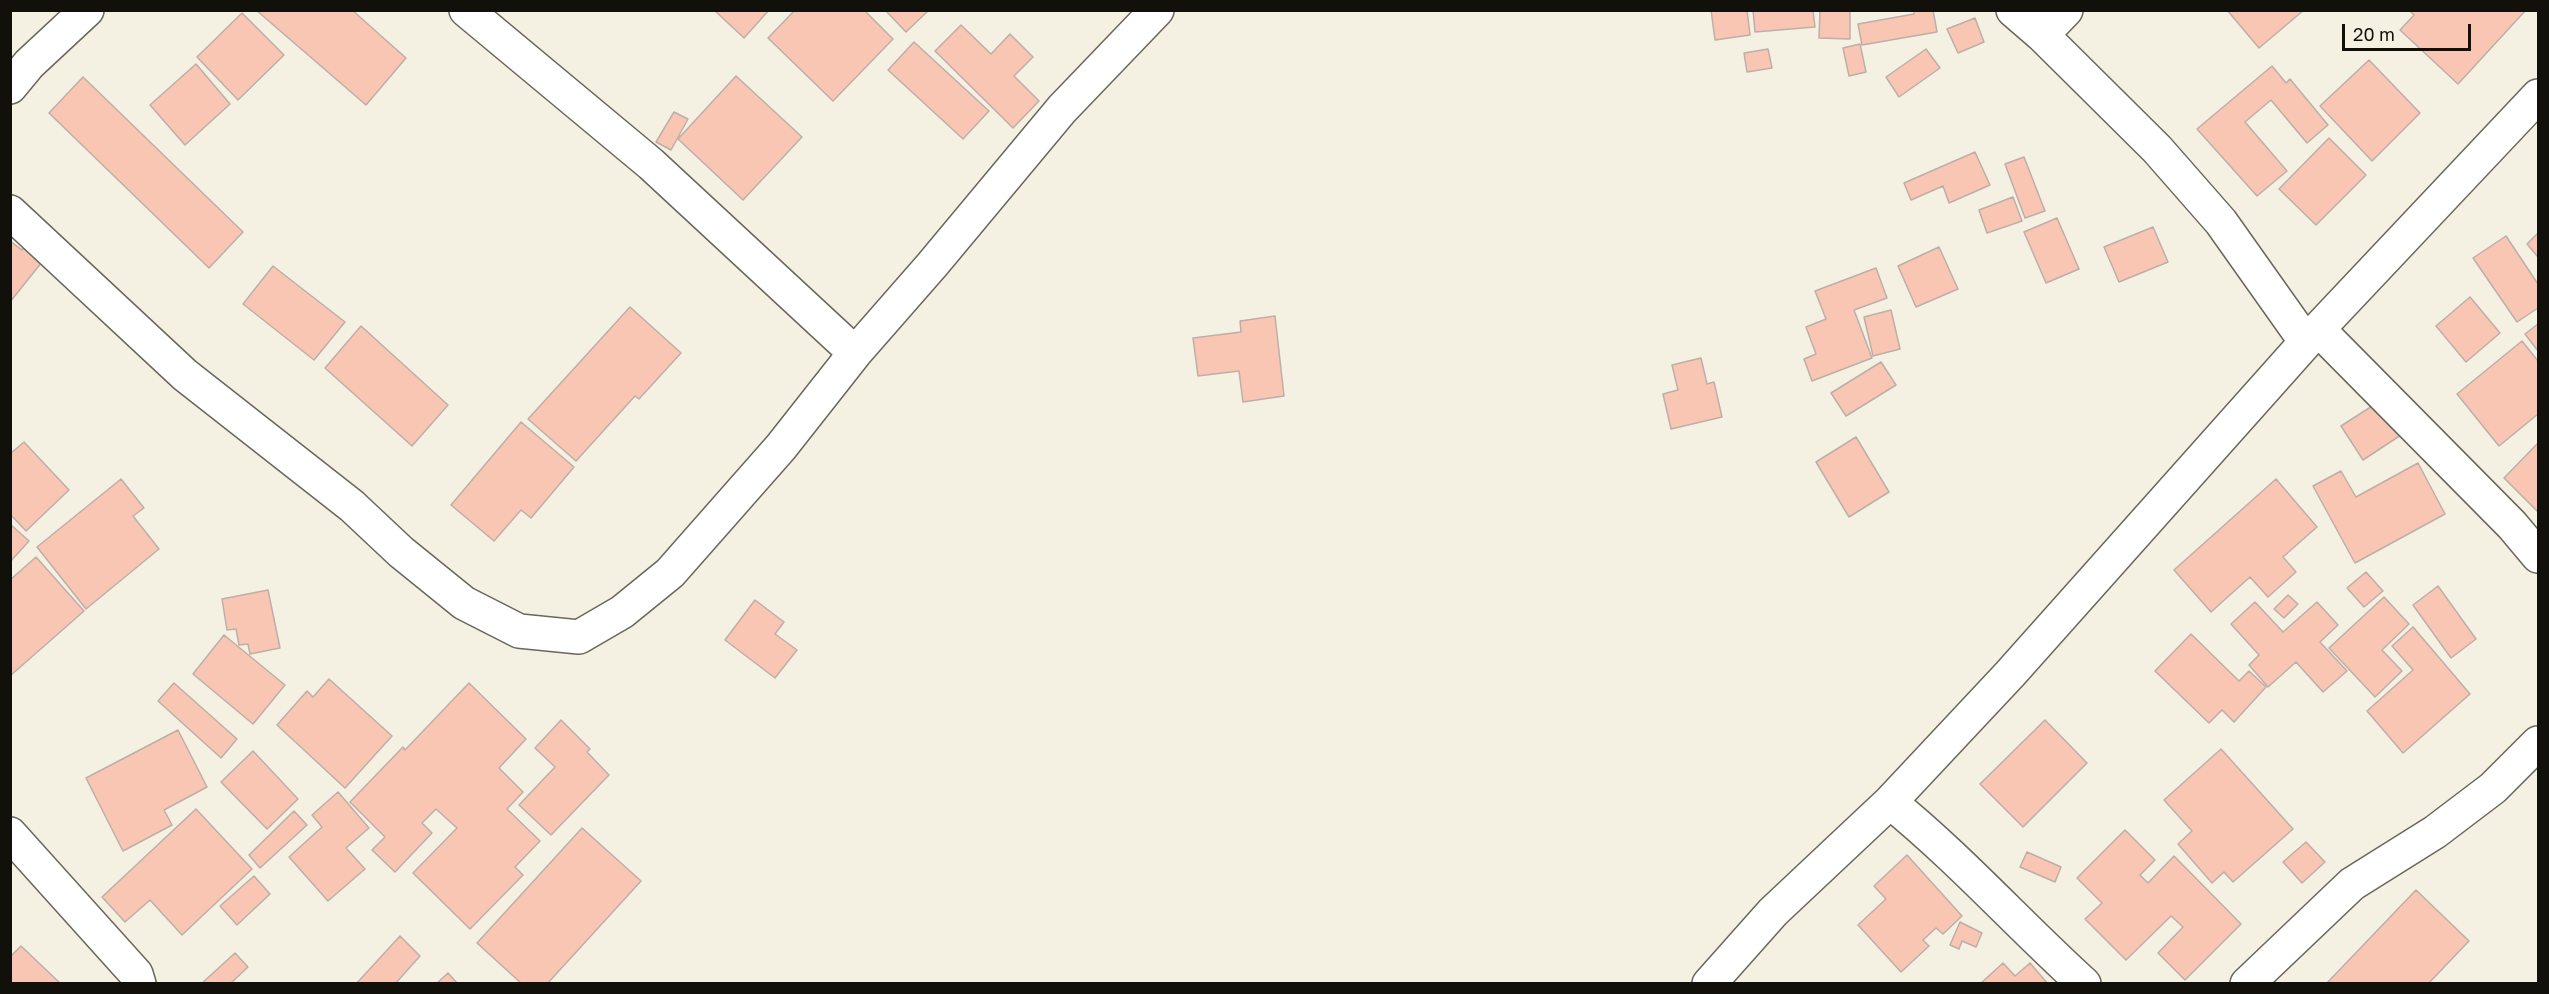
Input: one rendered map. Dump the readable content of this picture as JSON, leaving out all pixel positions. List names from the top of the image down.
{
  "scale_bar": "20 m"
}
